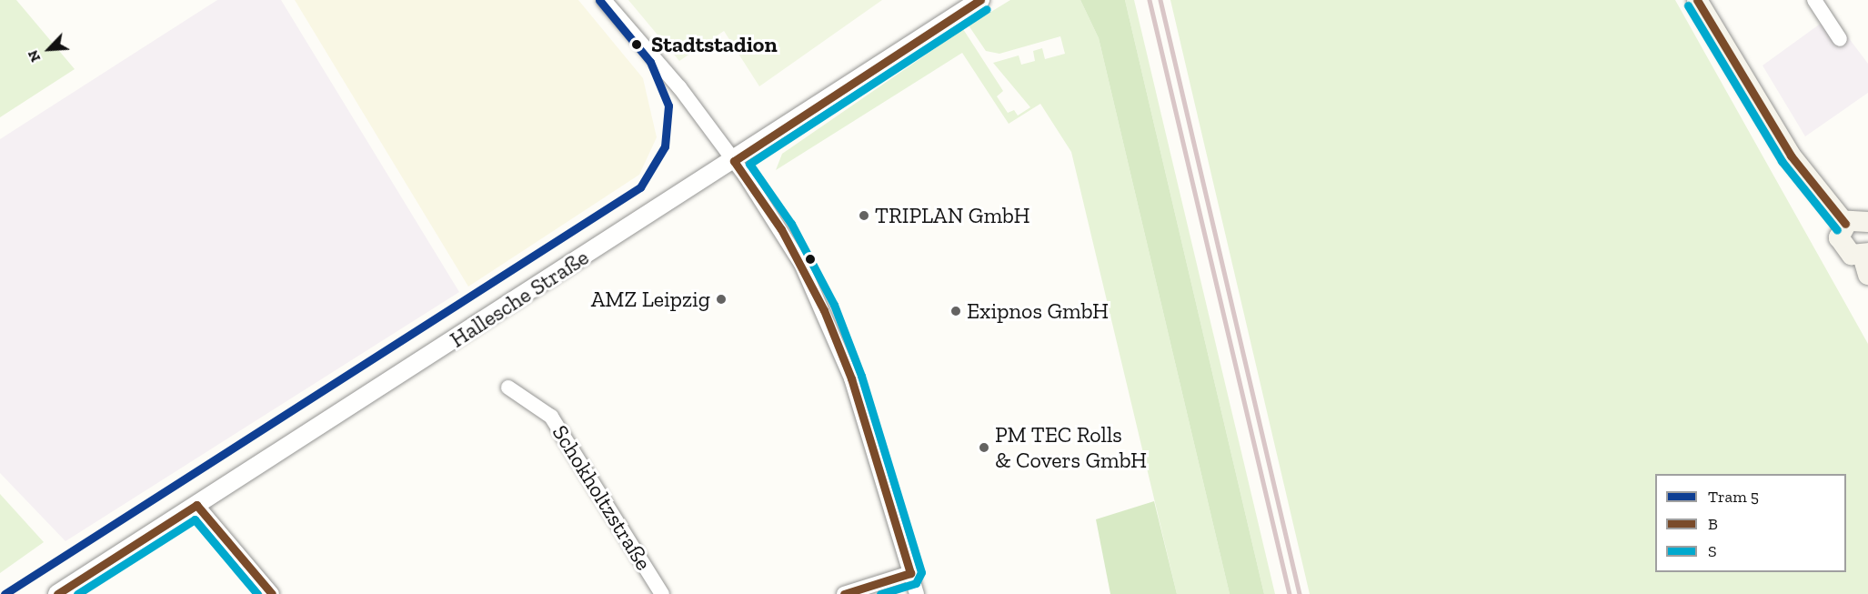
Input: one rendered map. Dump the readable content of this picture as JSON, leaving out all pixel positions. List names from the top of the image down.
{
  "streets": {
    "street": ["Hallesche Straße", "Schokholtzstraße"]
  },
  "places": [
    "Stadtstadion",
    "TRIPLAN GmbH",
    "AMZ Leipzig",
    "Exipnos GmbH",
    "PM TEC Rolls & Covers GmbH"
  ],
  "lines": ["tram line 5", "transit line B", "transit line S"],
  "legend": ["Tram 5", "B", "S"],
  "north": "bottom left"
}
